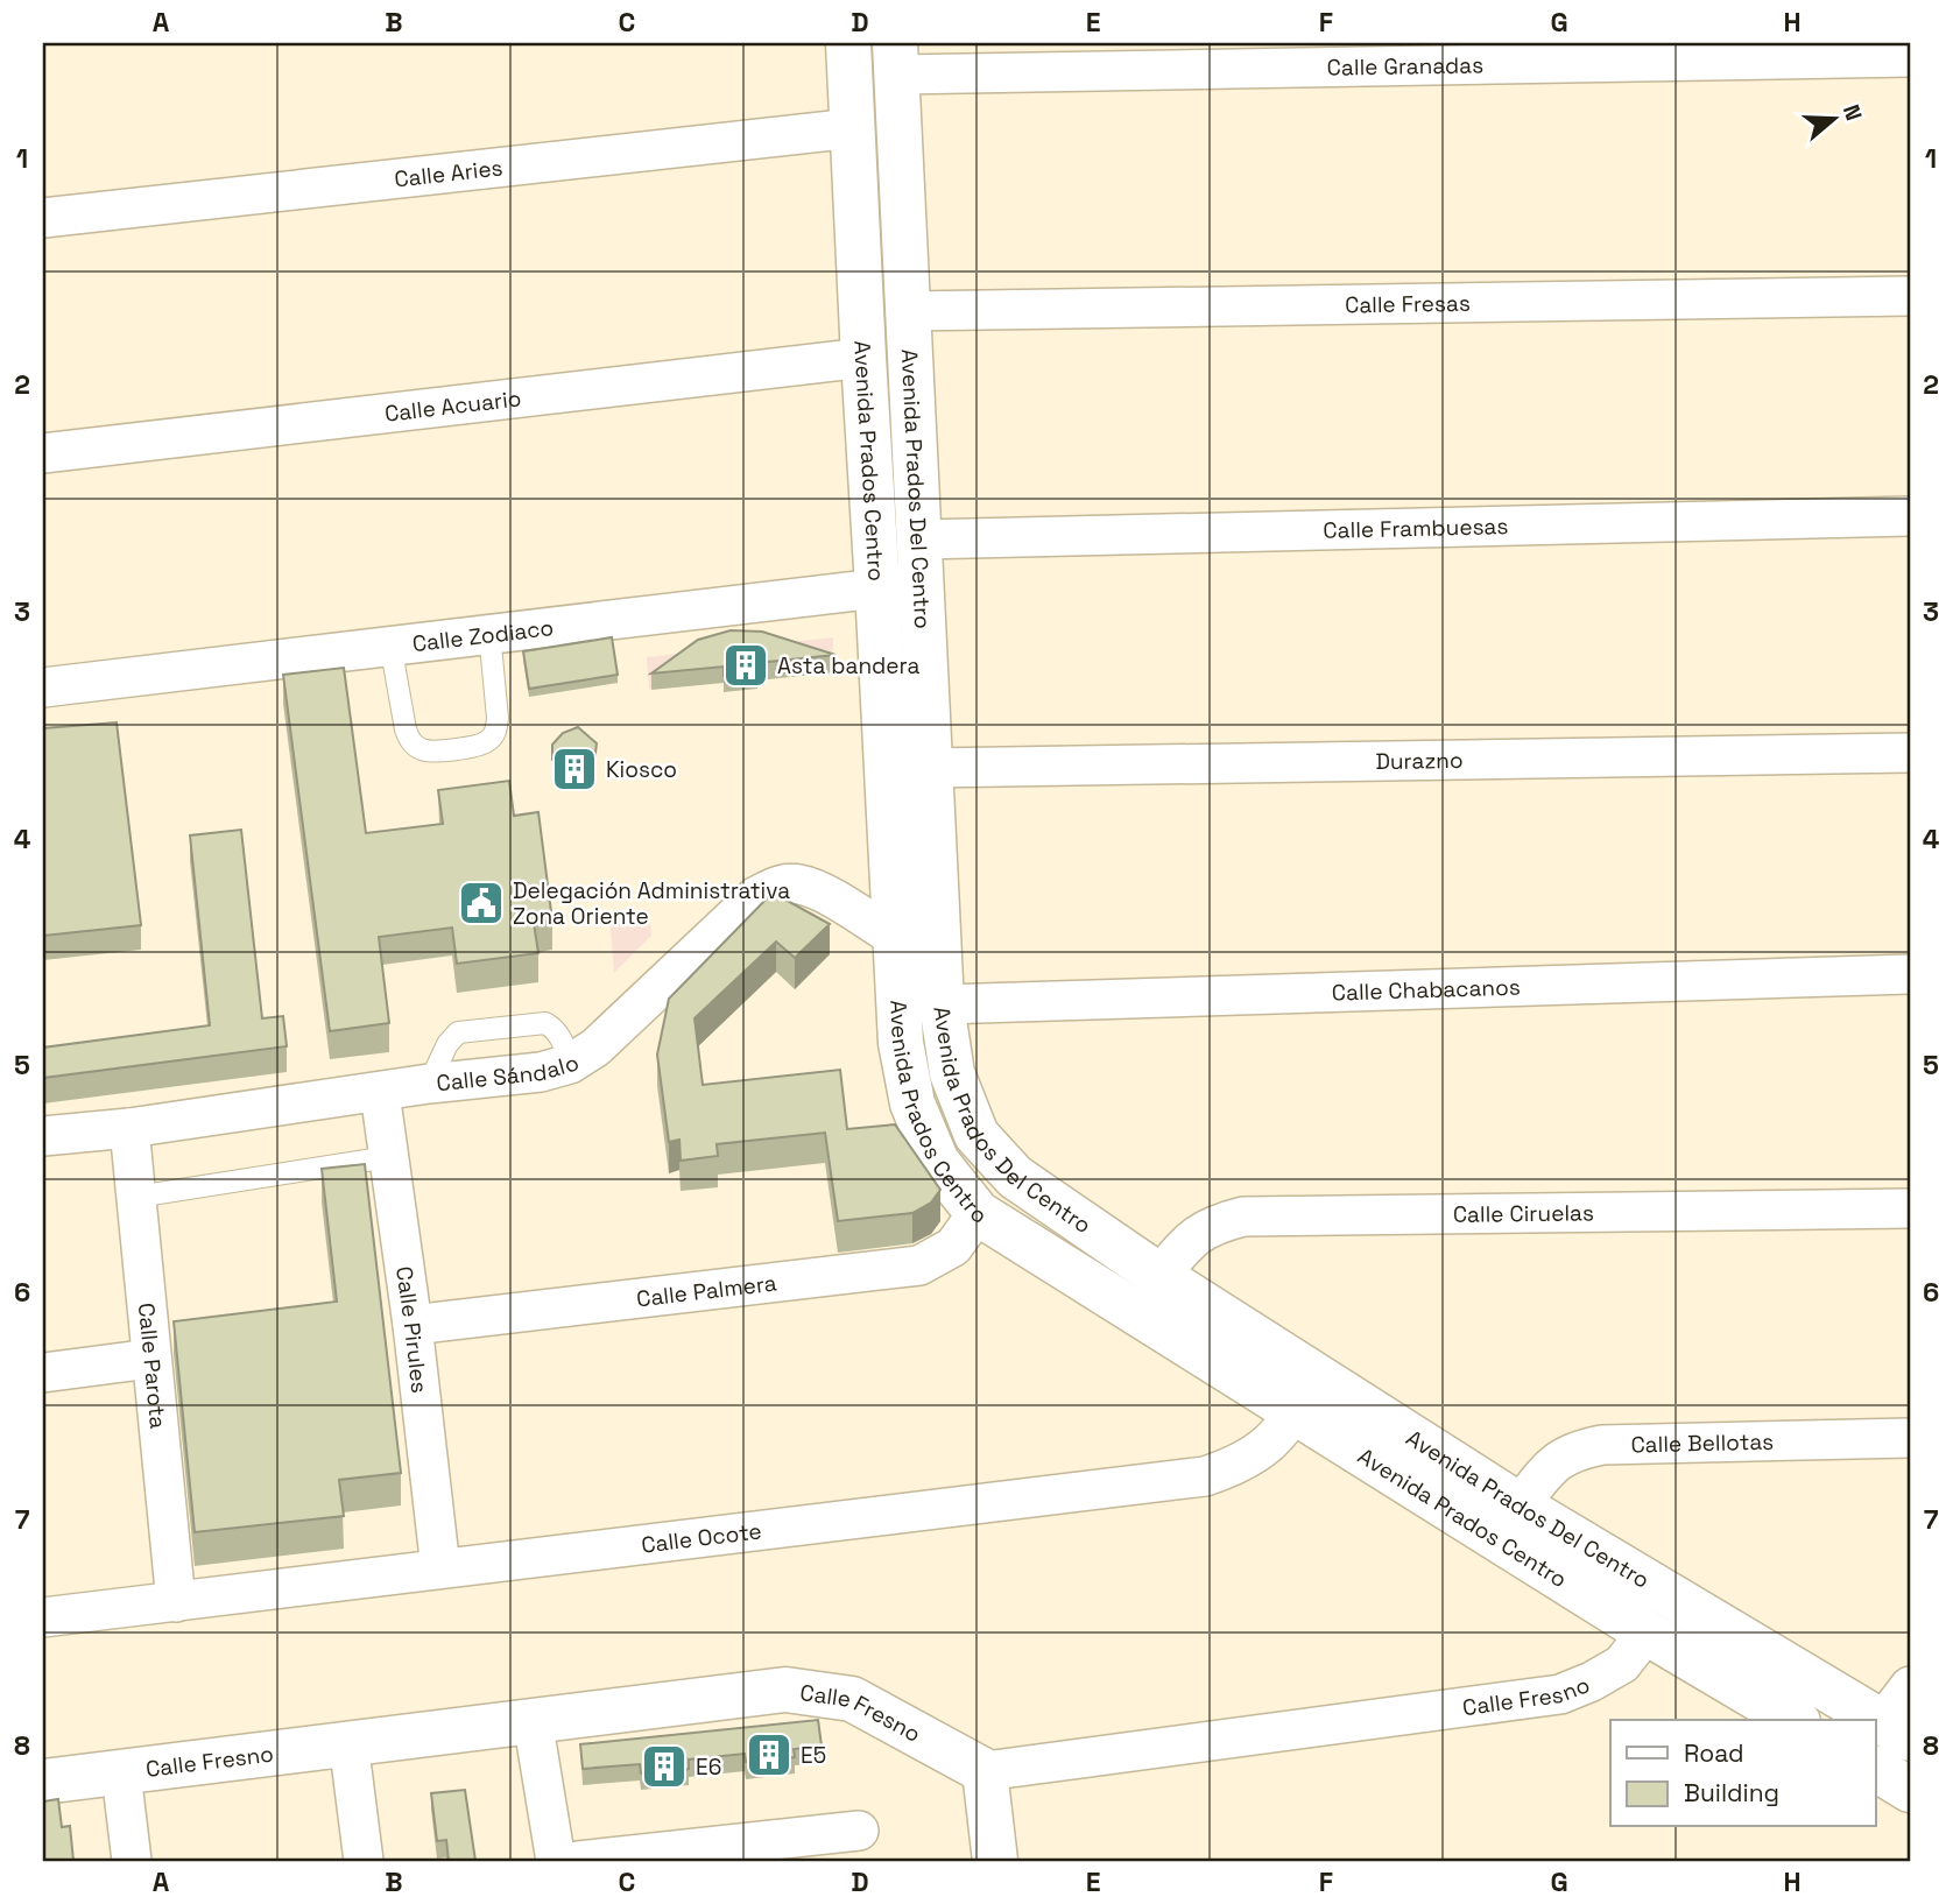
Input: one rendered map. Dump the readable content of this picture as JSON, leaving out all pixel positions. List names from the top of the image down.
{
  "streets": {
    "street": [
      "Calle Granadas",
      "Calle Aries",
      "Calle Fresas",
      "Calle Acuario",
      "Avenida Prados Centro",
      "Avenida Prados Del Centro",
      "Calle Frambuesas",
      "Calle Zodiaco",
      "Durazno",
      "Calle Chabacanos",
      "Calle Sándalo",
      "Calle Ciruelas",
      "Calle Palmera",
      "Calle Pirules",
      "Calle Parota",
      "Calle Bellotas",
      "Calle Ocote",
      "Calle Fresno"
    ]
  },
  "crossings": [
    ["Calle Granadas", "Avenida Prados Del Centro"],
    ["Calle Aries", "Avenida Prados Centro"],
    ["Calle Fresas", "Avenida Prados Del Centro"],
    ["Calle Acuario", "Avenida Prados Centro"],
    ["Avenida Prados Centro", "Avenida Prados Del Centro"],
    ["Avenida Prados Centro", "Calle Zodiaco"],
    ["Avenida Prados Centro", "Calle Sándalo"],
    ["Avenida Prados Centro", "Calle Palmera"],
    ["Avenida Prados Centro", "Calle Ocote"],
    ["Avenida Prados Centro", "Calle Fresno"],
    ["Avenida Prados Del Centro", "Calle Frambuesas"],
    ["Avenida Prados Del Centro", "Calle Zodiaco"],
    ["Avenida Prados Del Centro", "Durazno"],
    ["Avenida Prados Del Centro", "Calle Chabacanos"],
    ["Avenida Prados Del Centro", "Calle Ciruelas"],
    ["Avenida Prados Del Centro", "Calle Bellotas"],
    ["Avenida Prados Del Centro", "Calle Ocote"],
    ["Calle Sándalo", "Calle Pirules"],
    ["Calle Sándalo", "Calle Parota"],
    ["Calle Palmera", "Calle Pirules"],
    ["Calle Pirules", "Calle Ocote"],
    ["Calle Parota", "Calle Ocote"]
  ],
  "places": {
    "building": [
      "Asta bandera",
      "Kiosco",
      "E5",
      "E6"
    ],
    "public building": ["Delegación Administrativa Zona Oriente"]
  },
  "legend": ["Road", "Building"],
  "north": "right",
  "grid": {
    "columns": [
      "A",
      "B",
      "C",
      "D",
      "E",
      "F",
      "G",
      "H"
    ],
    "rows": [
      "1",
      "2",
      "3",
      "4",
      "5",
      "6",
      "7",
      "8"
    ]
  }
}
